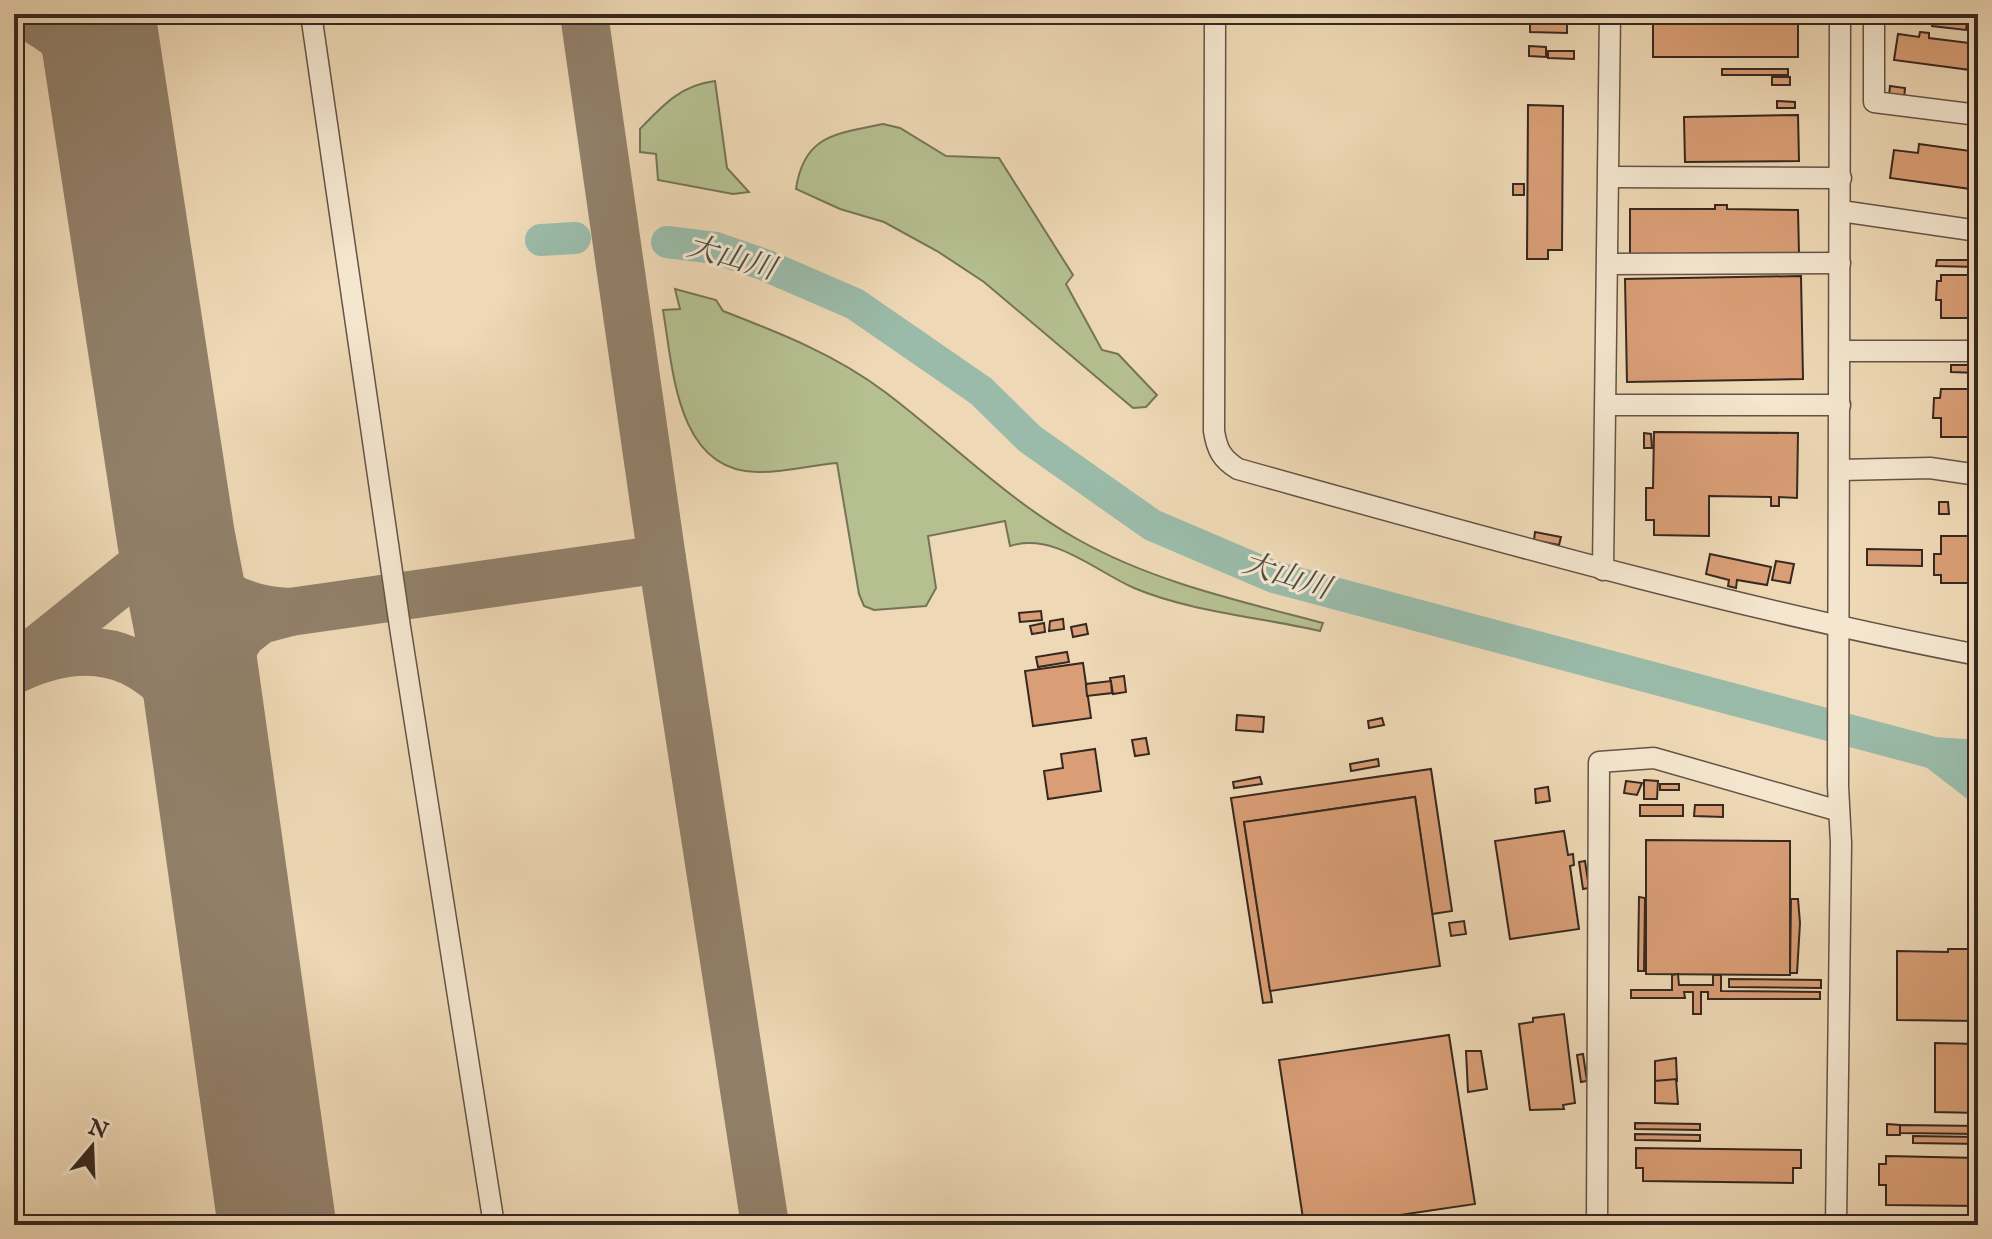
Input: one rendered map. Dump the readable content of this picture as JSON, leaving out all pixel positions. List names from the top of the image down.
{
  "water": ["大山川"],
  "north": "top"
}
